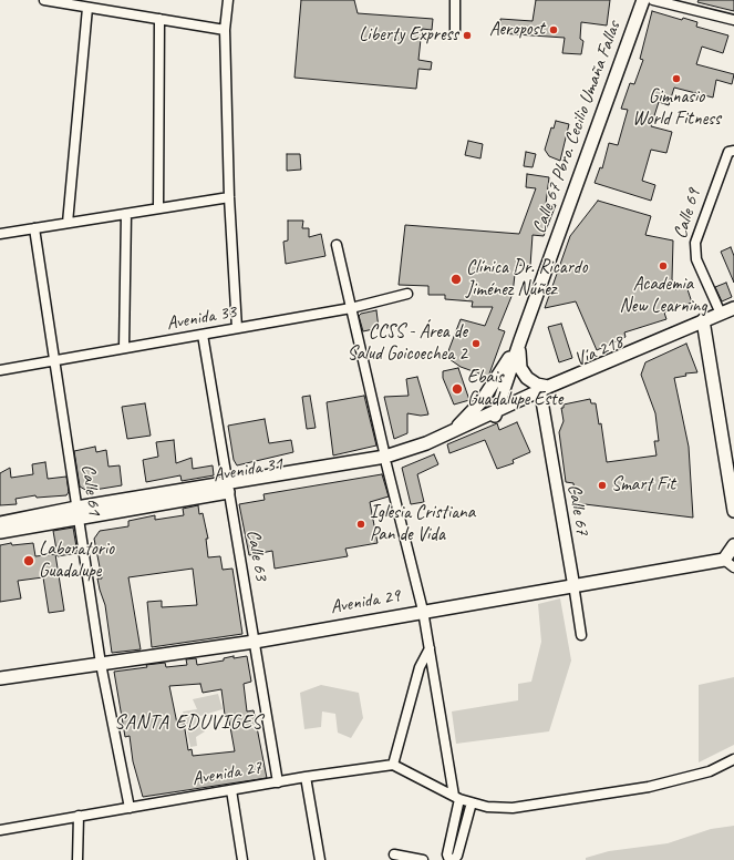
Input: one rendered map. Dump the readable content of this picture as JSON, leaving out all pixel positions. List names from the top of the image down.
{
  "streets": {
    "main road": [
      "Calle 67 Pbro. Cecilio Umaña Fallas",
      "Vía 218",
      "Avenida 31",
      "Avenida 29"
    ],
    "street": [
      "Calle 69",
      "Avenida 33",
      "Calle 61",
      "Calle 67",
      "Calle 63",
      "Avenida 27"
    ]
  },
  "crossings": [
    ["Calle 67 Pbro. Cecilio Umaña Fallas", "Vía 218"],
    ["Calle 67 Pbro. Cecilio Umaña Fallas", "Avenida 31"],
    ["Calle 69", "Vía 218"],
    ["Avenida 33", "Calle 61"],
    ["Avenida 33", "Calle 63"],
    ["Vía 218", "Avenida 31"],
    ["Vía 218", "Calle 67"],
    ["Avenida 31", "Calle 61"],
    ["Avenida 31", "Calle 63"],
    ["Calle 61", "Avenida 29"],
    ["Calle 61", "Avenida 27"],
    ["Calle 67", "Avenida 29"],
    ["Calle 63", "Avenida 29"],
    ["Calle 63", "Avenida 27"]
  ],
  "districts": ["SANTA EDUVIGES"],
  "places": [
    "Aeropost",
    "Liberty Express",
    "Gimnasio World Fitness",
    "Academia New Learning",
    "Clínica Dr. Ricardo Jiménez Núñez",
    "CCSS - Área de Salud Goicoechea 2",
    "Ebais Guadalupe Este",
    "Smart Fit",
    "Iglesia Cristiana Pan de Vida",
    "Laboratorio Guadalupe"
  ]
}
